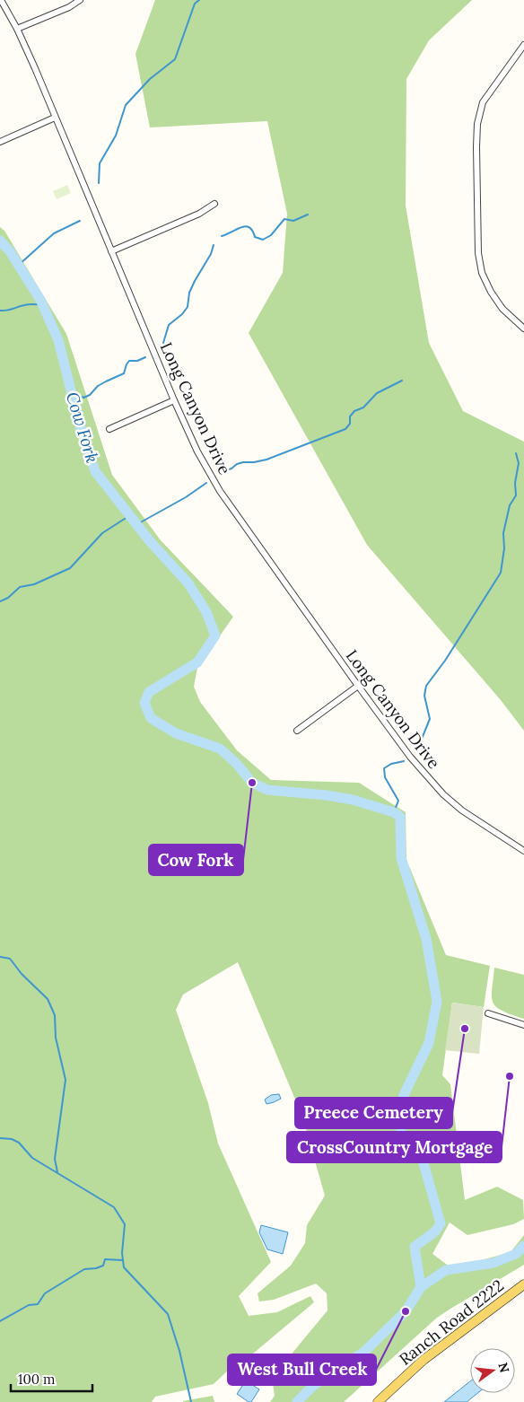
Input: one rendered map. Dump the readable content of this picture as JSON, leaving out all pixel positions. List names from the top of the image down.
{
  "streets": {
    "main road": ["Ranch Road 2222"],
    "street": ["Long Canyon Drive"]
  },
  "water": ["Cow Fork"],
  "places": [
    "Cow Fork",
    "Preece Cemetery",
    "CrossCountry Mortgage",
    "West Bull Creek"
  ],
  "scale_bar": "100 m",
  "north": "right"
}
